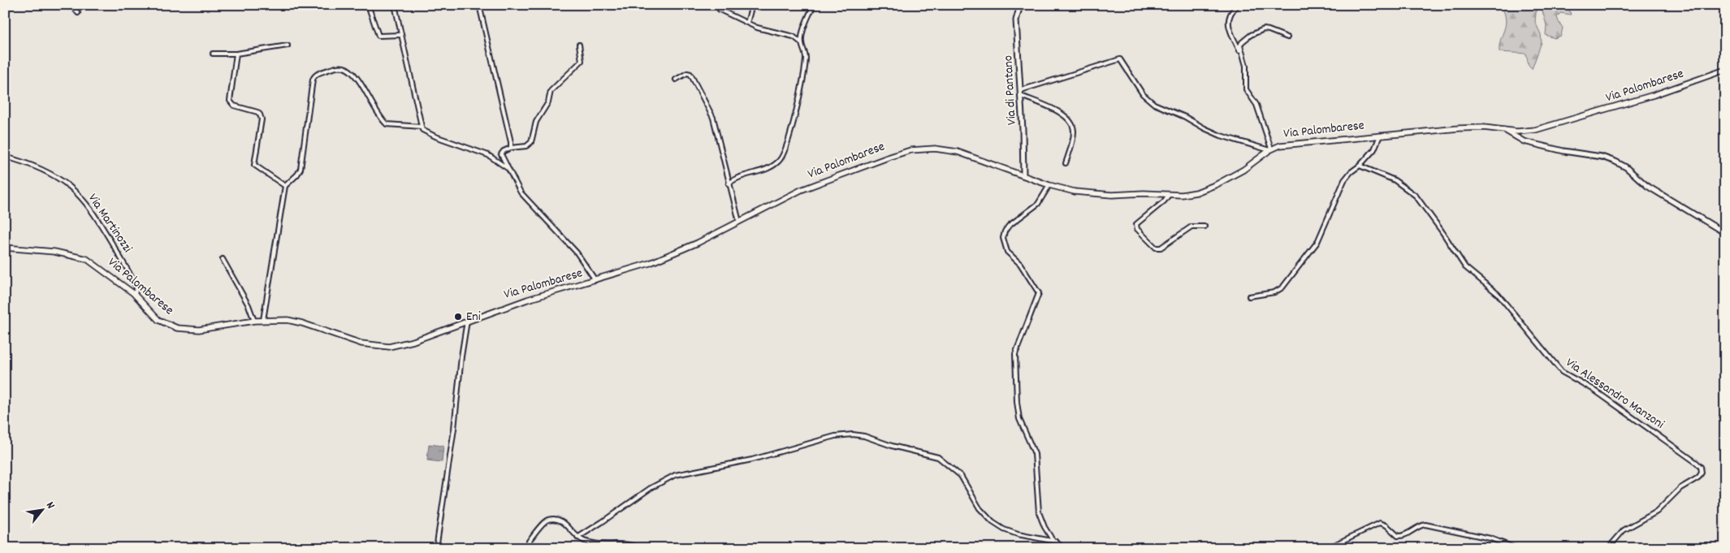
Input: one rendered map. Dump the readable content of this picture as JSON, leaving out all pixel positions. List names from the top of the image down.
{
  "streets": {
    "main road": ["Via Palombarese"],
    "street": ["Via di Pantano", "Via Martinozzi", "Via Alessandro Manzoni"]
  },
  "crossings": [
    ["Via Palombarese", "Via di Pantano"],
    ["Via Palombarese", "Via Martinozzi"]
  ],
  "places": ["Eni"],
  "north": "top right"
}
